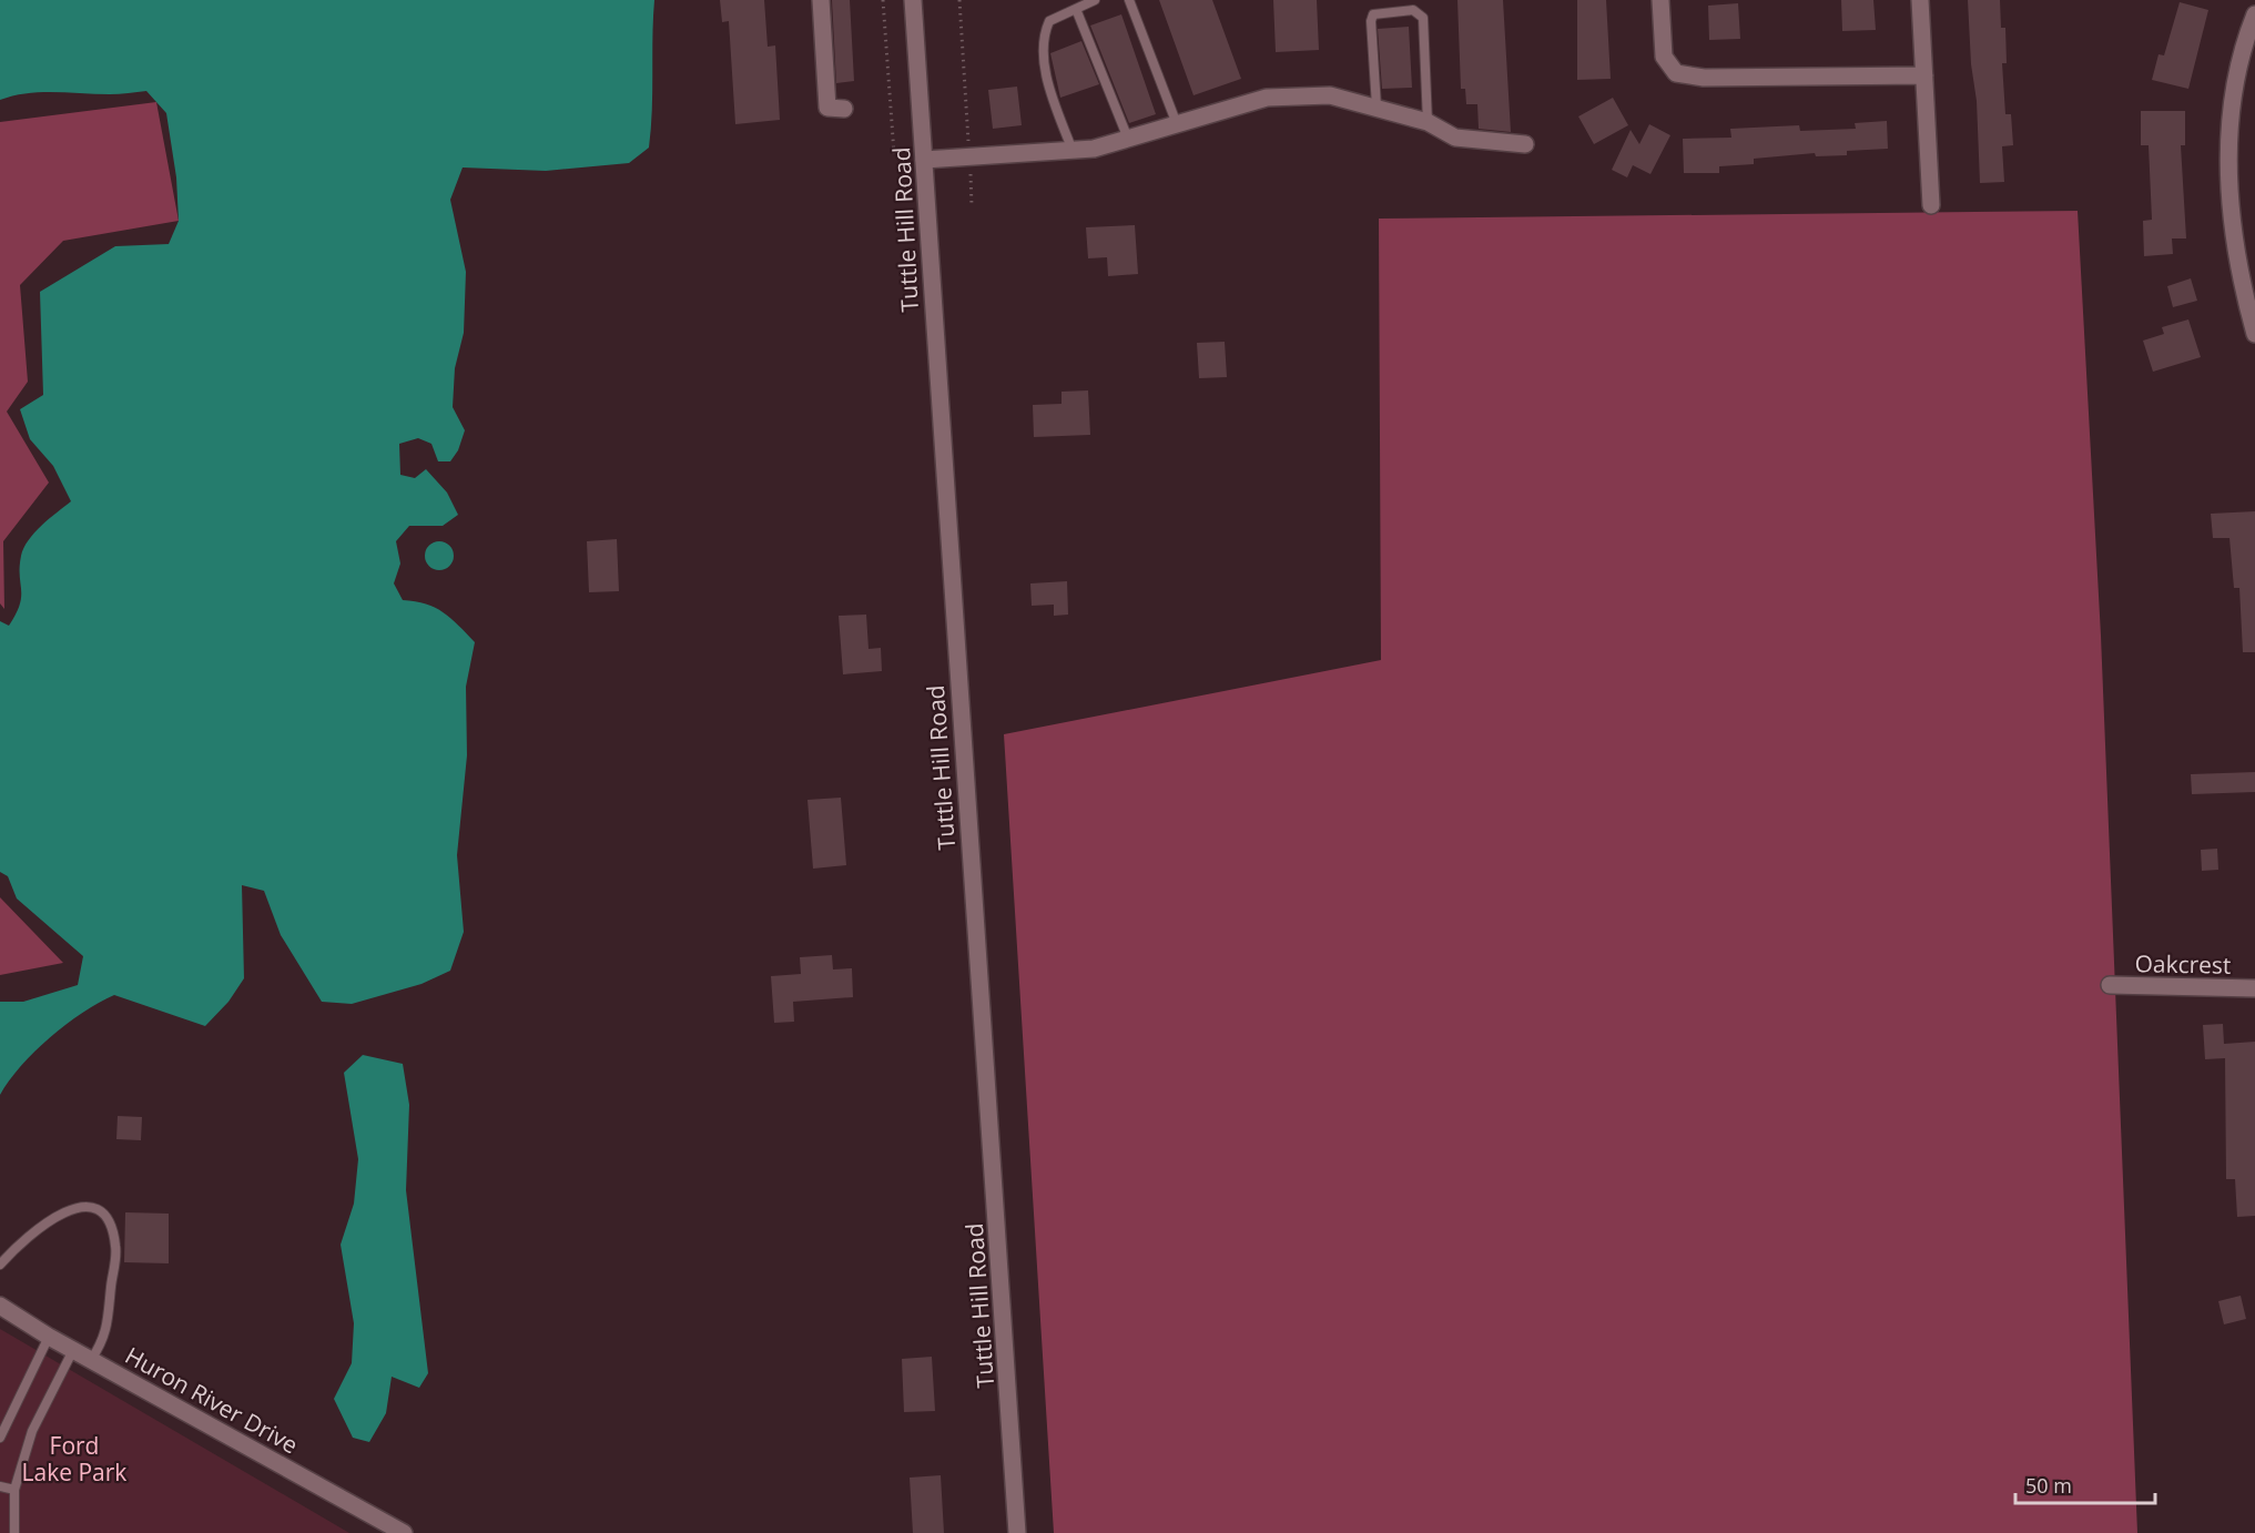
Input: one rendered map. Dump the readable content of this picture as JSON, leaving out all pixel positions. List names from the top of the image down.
{
  "streets": {
    "main road": ["Tuttle Hill Road", "Oakcrest", "Huron River Drive"]
  },
  "parks": ["Ford Lake Park"],
  "scale_bar": "50 m"
}
